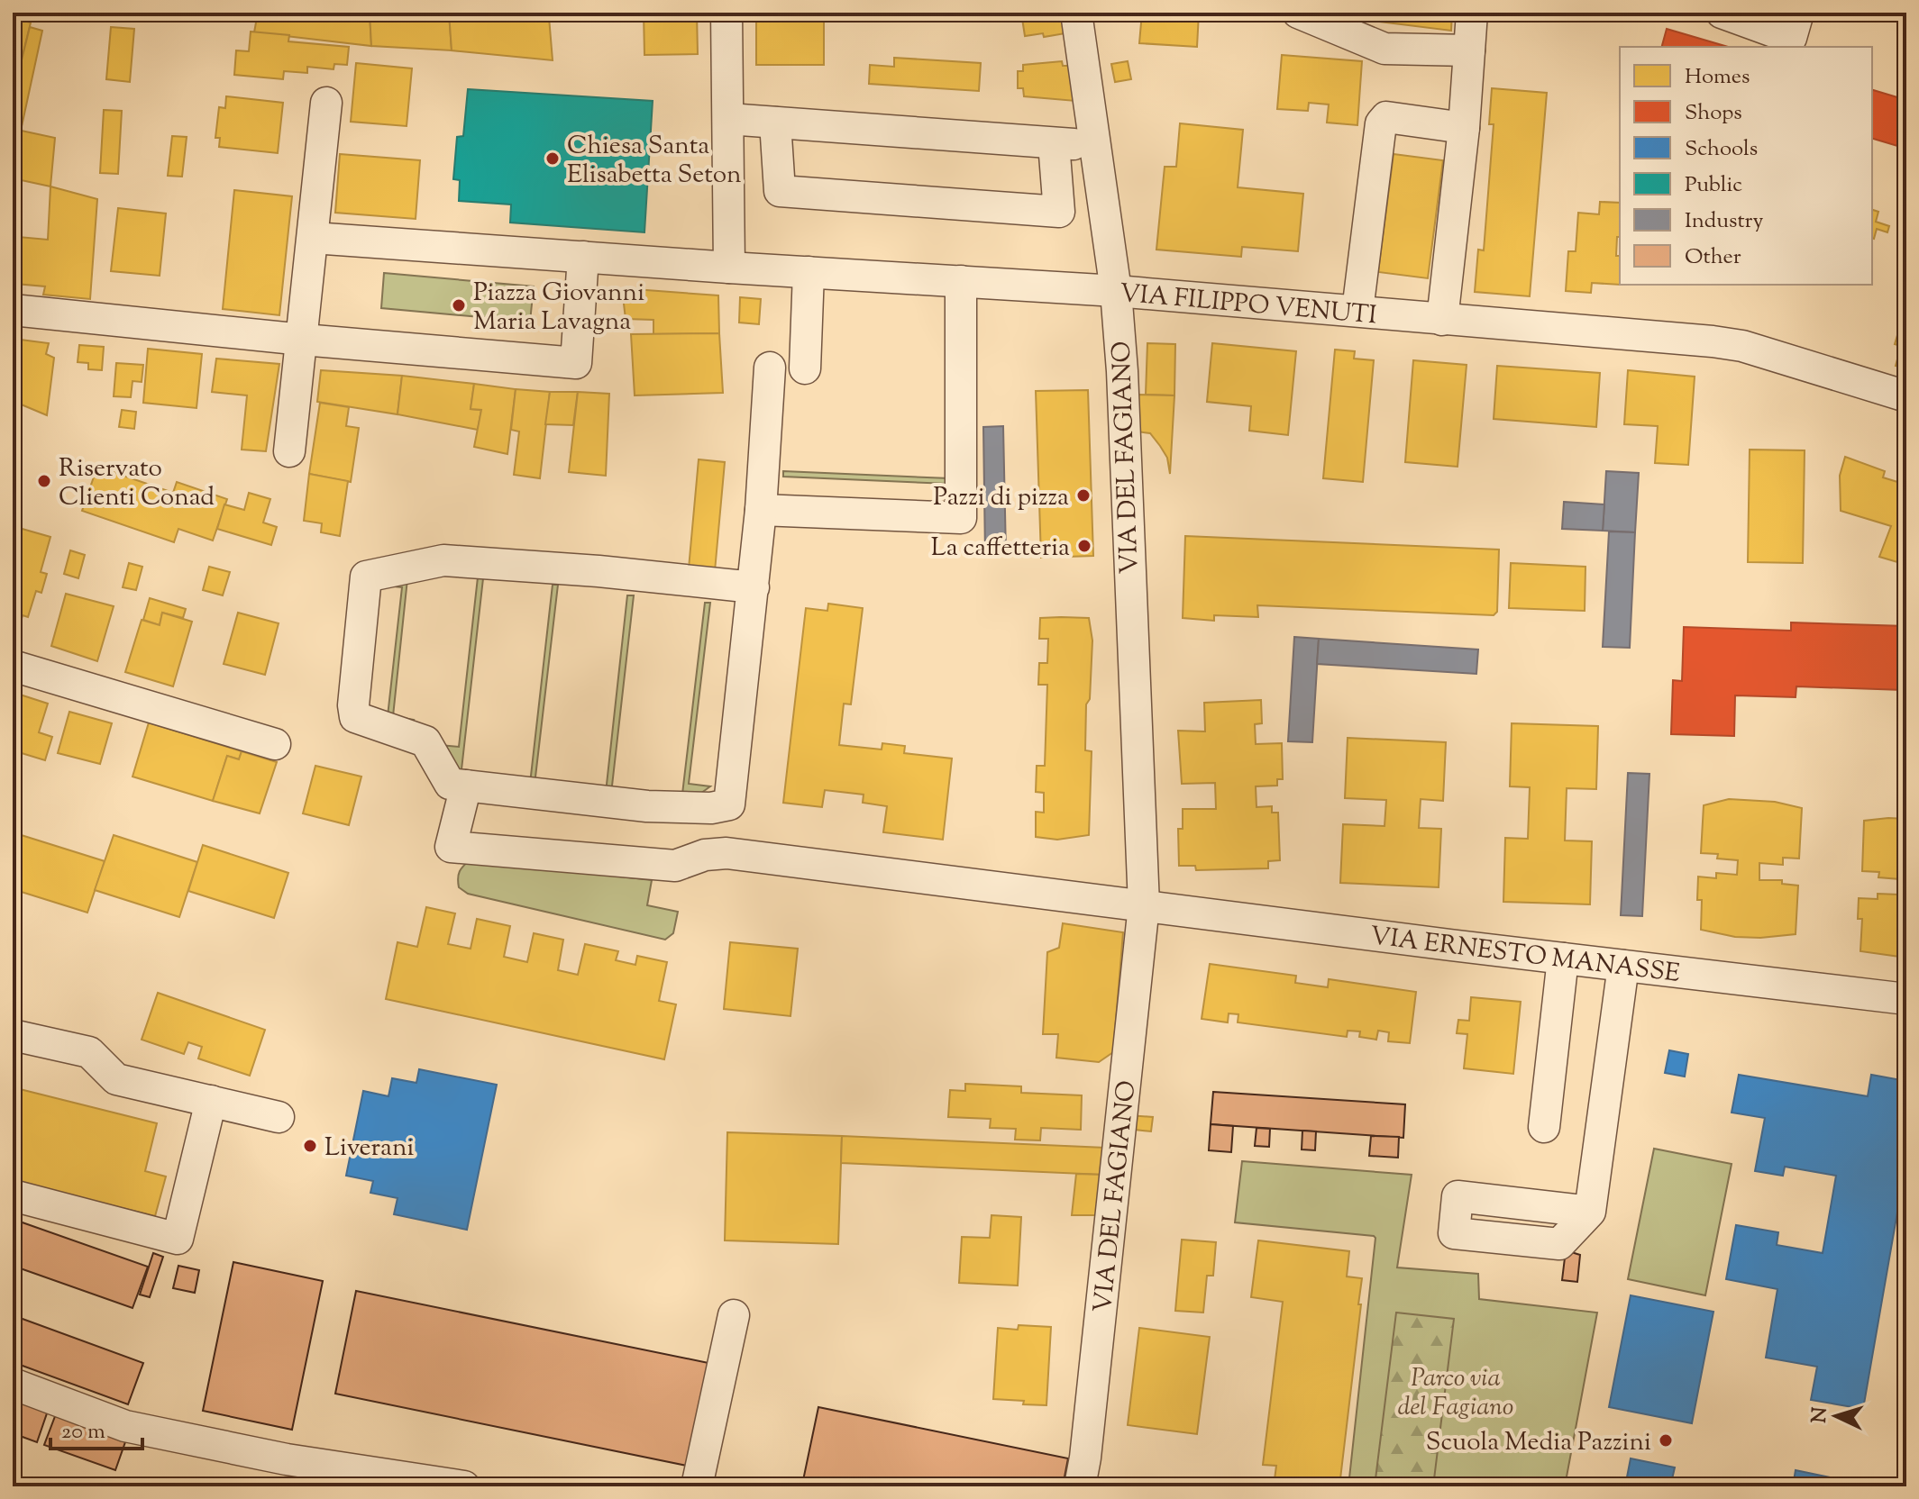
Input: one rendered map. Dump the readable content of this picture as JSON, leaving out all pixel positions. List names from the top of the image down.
{
  "streets": {
    "street": ["VIA FILIPPO VENUTI", "VIA DEL FAGIANO", "VIA ERNESTO MANASSE"]
  },
  "crossings": [
    ["VIA FILIPPO VENUTI", "VIA DEL FAGIANO"],
    ["VIA DEL FAGIANO", "VIA ERNESTO MANASSE"]
  ],
  "parks": ["Parco via del Fagiano"],
  "places": [
    "Chiesa Santa Elisabetta Seton",
    "Piazza Giovanni Maria Lavagna",
    "Riservato Clienti Conad",
    "Pazzi di pizza",
    "La caffetteria",
    "Liverani",
    "Scuola Media Pazzini"
  ],
  "legend": [
    "Homes",
    "Shops",
    "Schools",
    "Public",
    "Industry",
    "Other"
  ],
  "scale_bar": "20 m",
  "north": "left"
}
